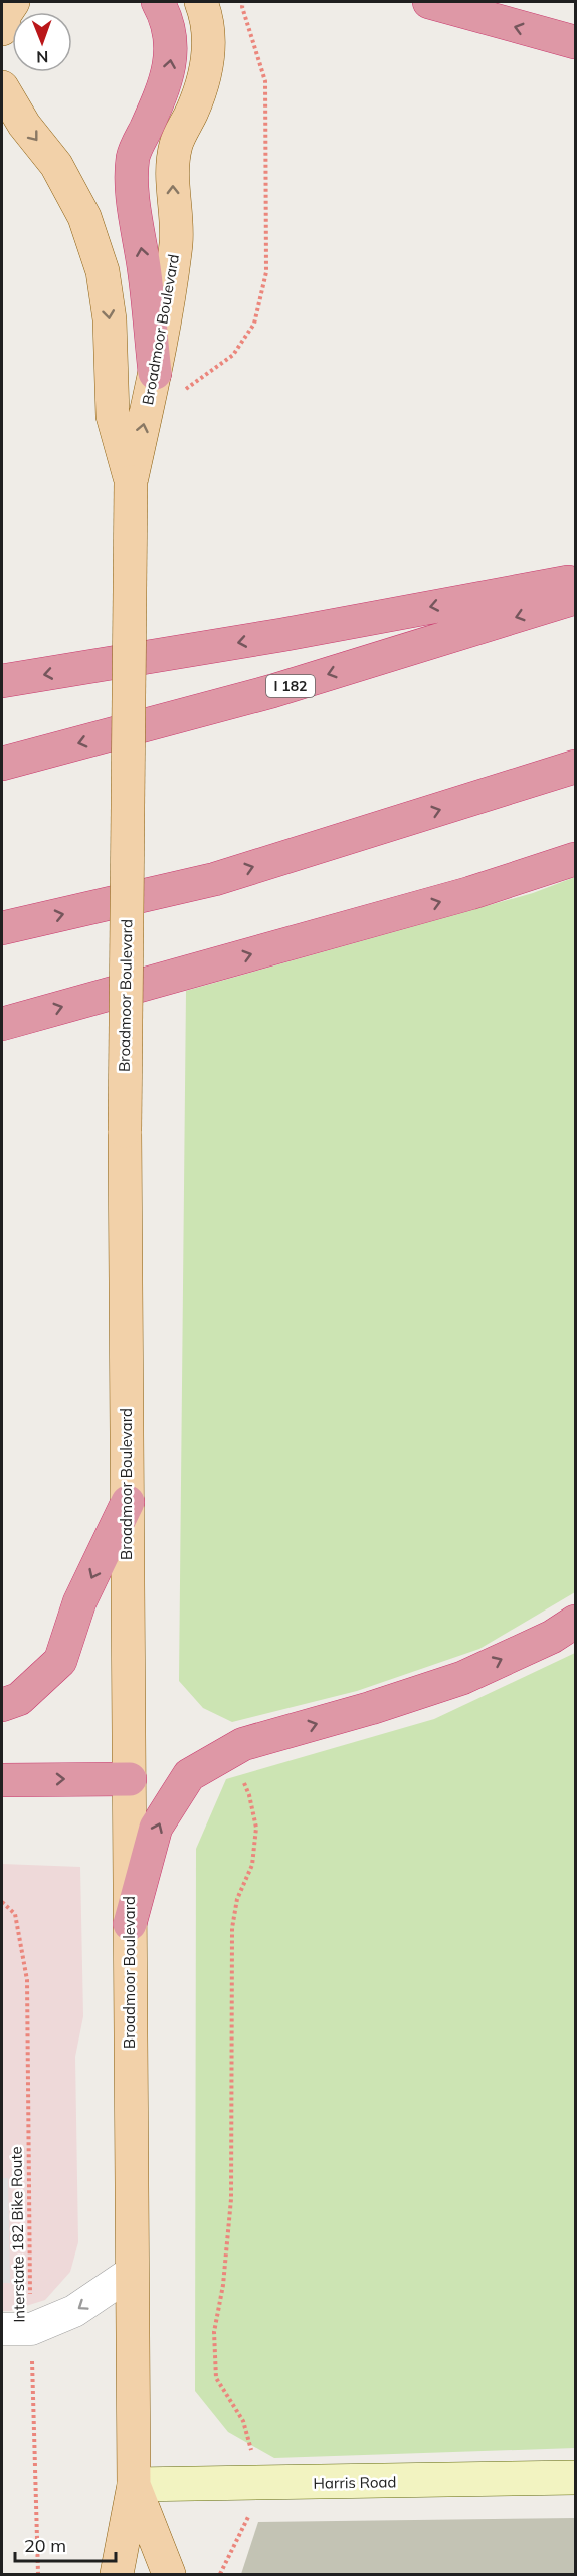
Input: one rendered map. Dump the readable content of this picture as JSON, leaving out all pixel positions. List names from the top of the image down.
{
  "streets": {
    "highway": ["I 182"],
    "main road": ["Broadmoor Boulevard"],
    "street": ["Harris Road"],
    "path": ["Interstate 182 Bike Route"]
  },
  "crossings": [
    ["Broadmoor Boulevard", "Harris Road"]
  ],
  "scale_bar": "20 m",
  "north": "bottom"
}
